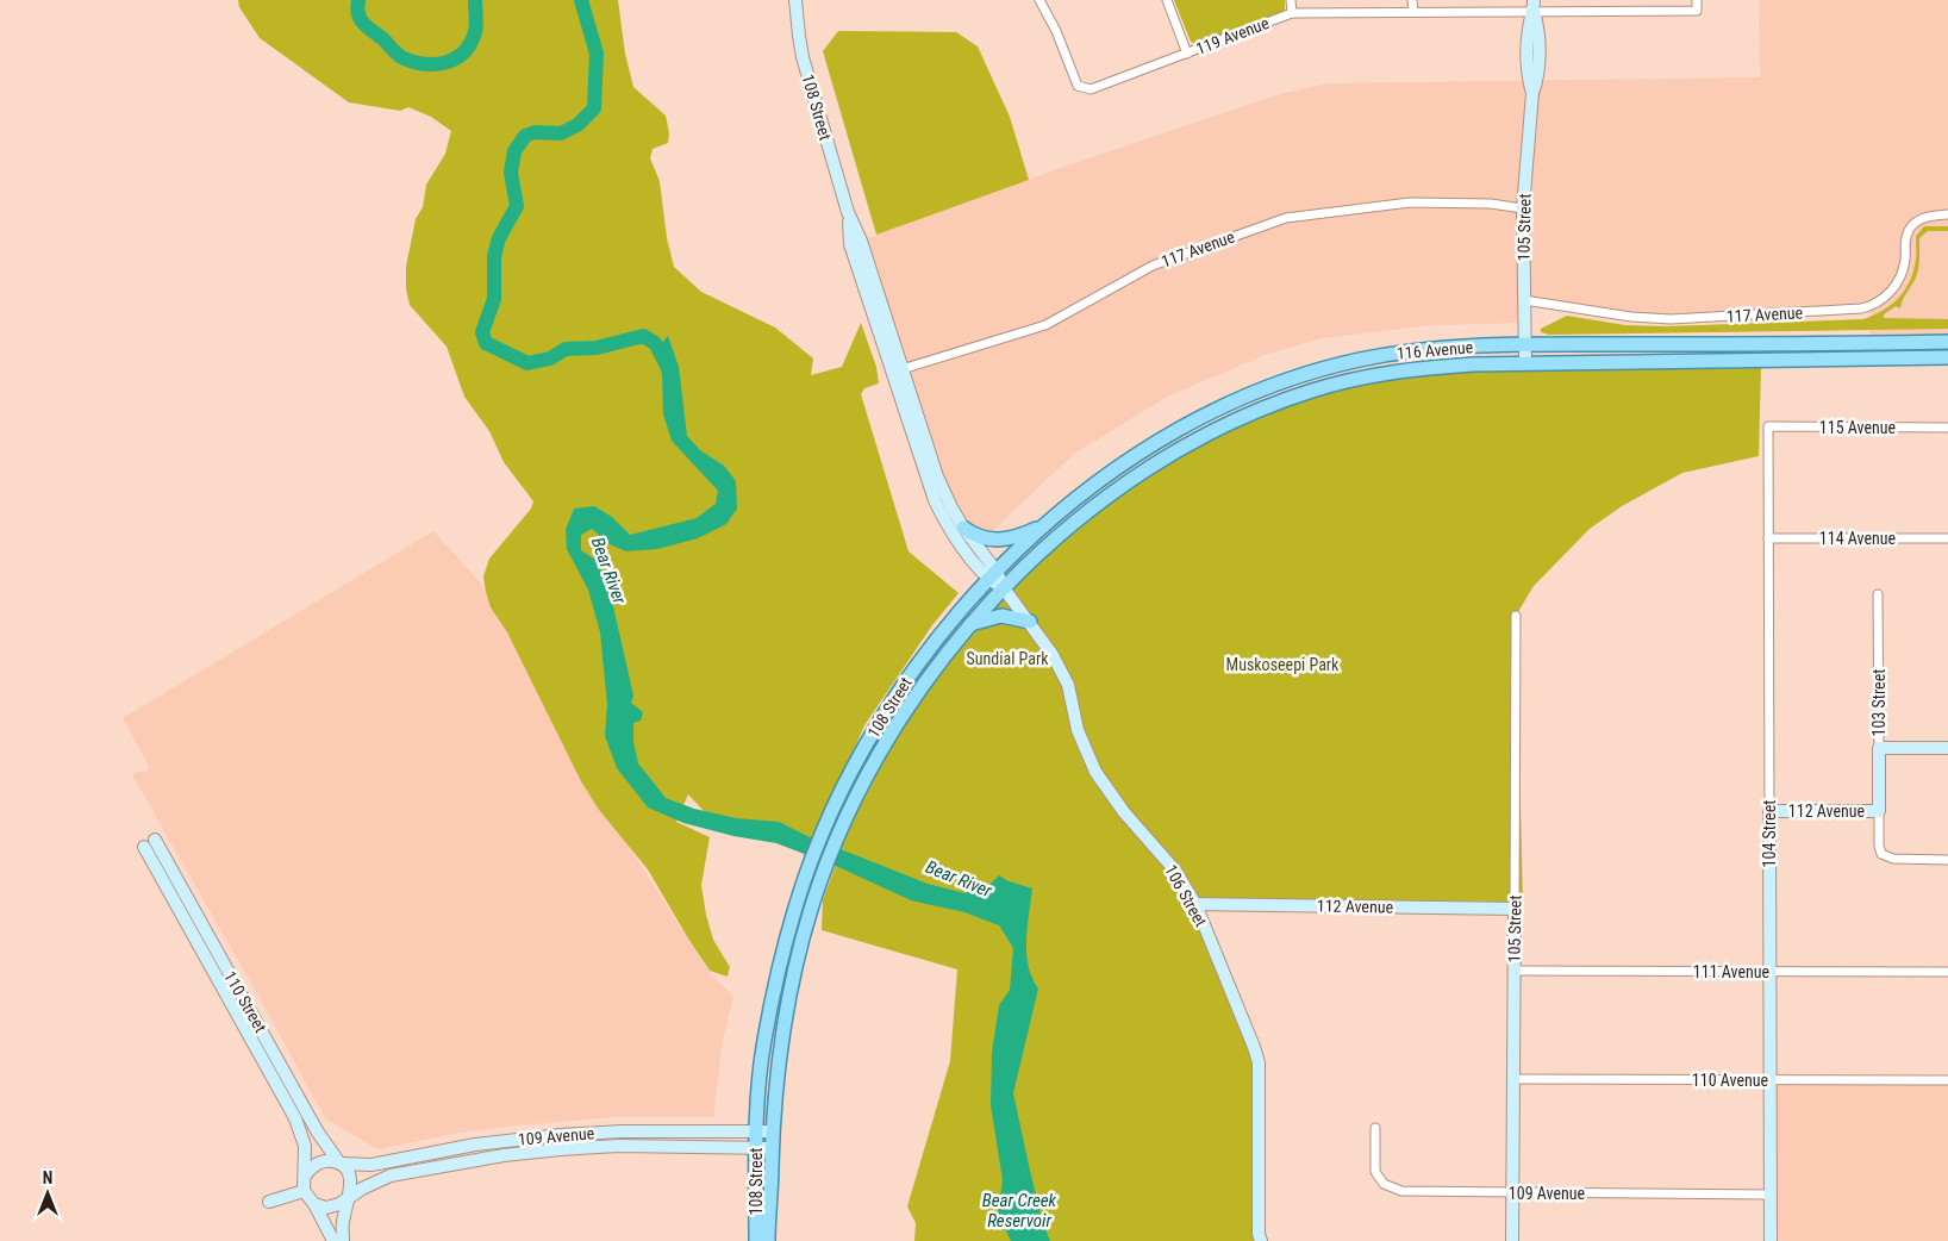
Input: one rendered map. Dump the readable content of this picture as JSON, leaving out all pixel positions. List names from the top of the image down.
{
  "streets": {
    "main road": ["108 Street", "116 Avenue"],
    "street": [
      "119 Avenue",
      "105 Street",
      "117 Avenue",
      "115 Avenue",
      "114 Avenue",
      "103 Street",
      "112 Avenue",
      "104 Street",
      "106 Street",
      "111 Avenue",
      "110 Street",
      "110 Avenue",
      "109 Avenue"
    ]
  },
  "crossings": [
    ["119 Avenue", "105 Street"],
    ["108 Street", "117 Avenue"],
    ["108 Street", "116 Avenue"],
    ["108 Street", "106 Street"],
    ["108 Street", "109 Avenue"],
    ["105 Street", "117 Avenue"],
    ["105 Street", "116 Avenue"],
    ["105 Street", "112 Avenue"],
    ["105 Street", "111 Avenue"],
    ["105 Street", "110 Avenue"],
    ["105 Street", "109 Avenue"],
    ["116 Avenue", "106 Street"],
    ["115 Avenue", "104 Street"],
    ["114 Avenue", "104 Street"],
    ["103 Street", "112 Avenue"],
    ["112 Avenue", "104 Street"],
    ["112 Avenue", "106 Street"],
    ["104 Street", "111 Avenue"],
    ["104 Street", "110 Avenue"],
    ["104 Street", "109 Avenue"],
    ["110 Street", "109 Avenue"]
  ],
  "water": ["Bear River", "Bear Creek Reservoir"],
  "parks": ["Sundial Park", "Muskoseepi Park"],
  "north": "top"
}
